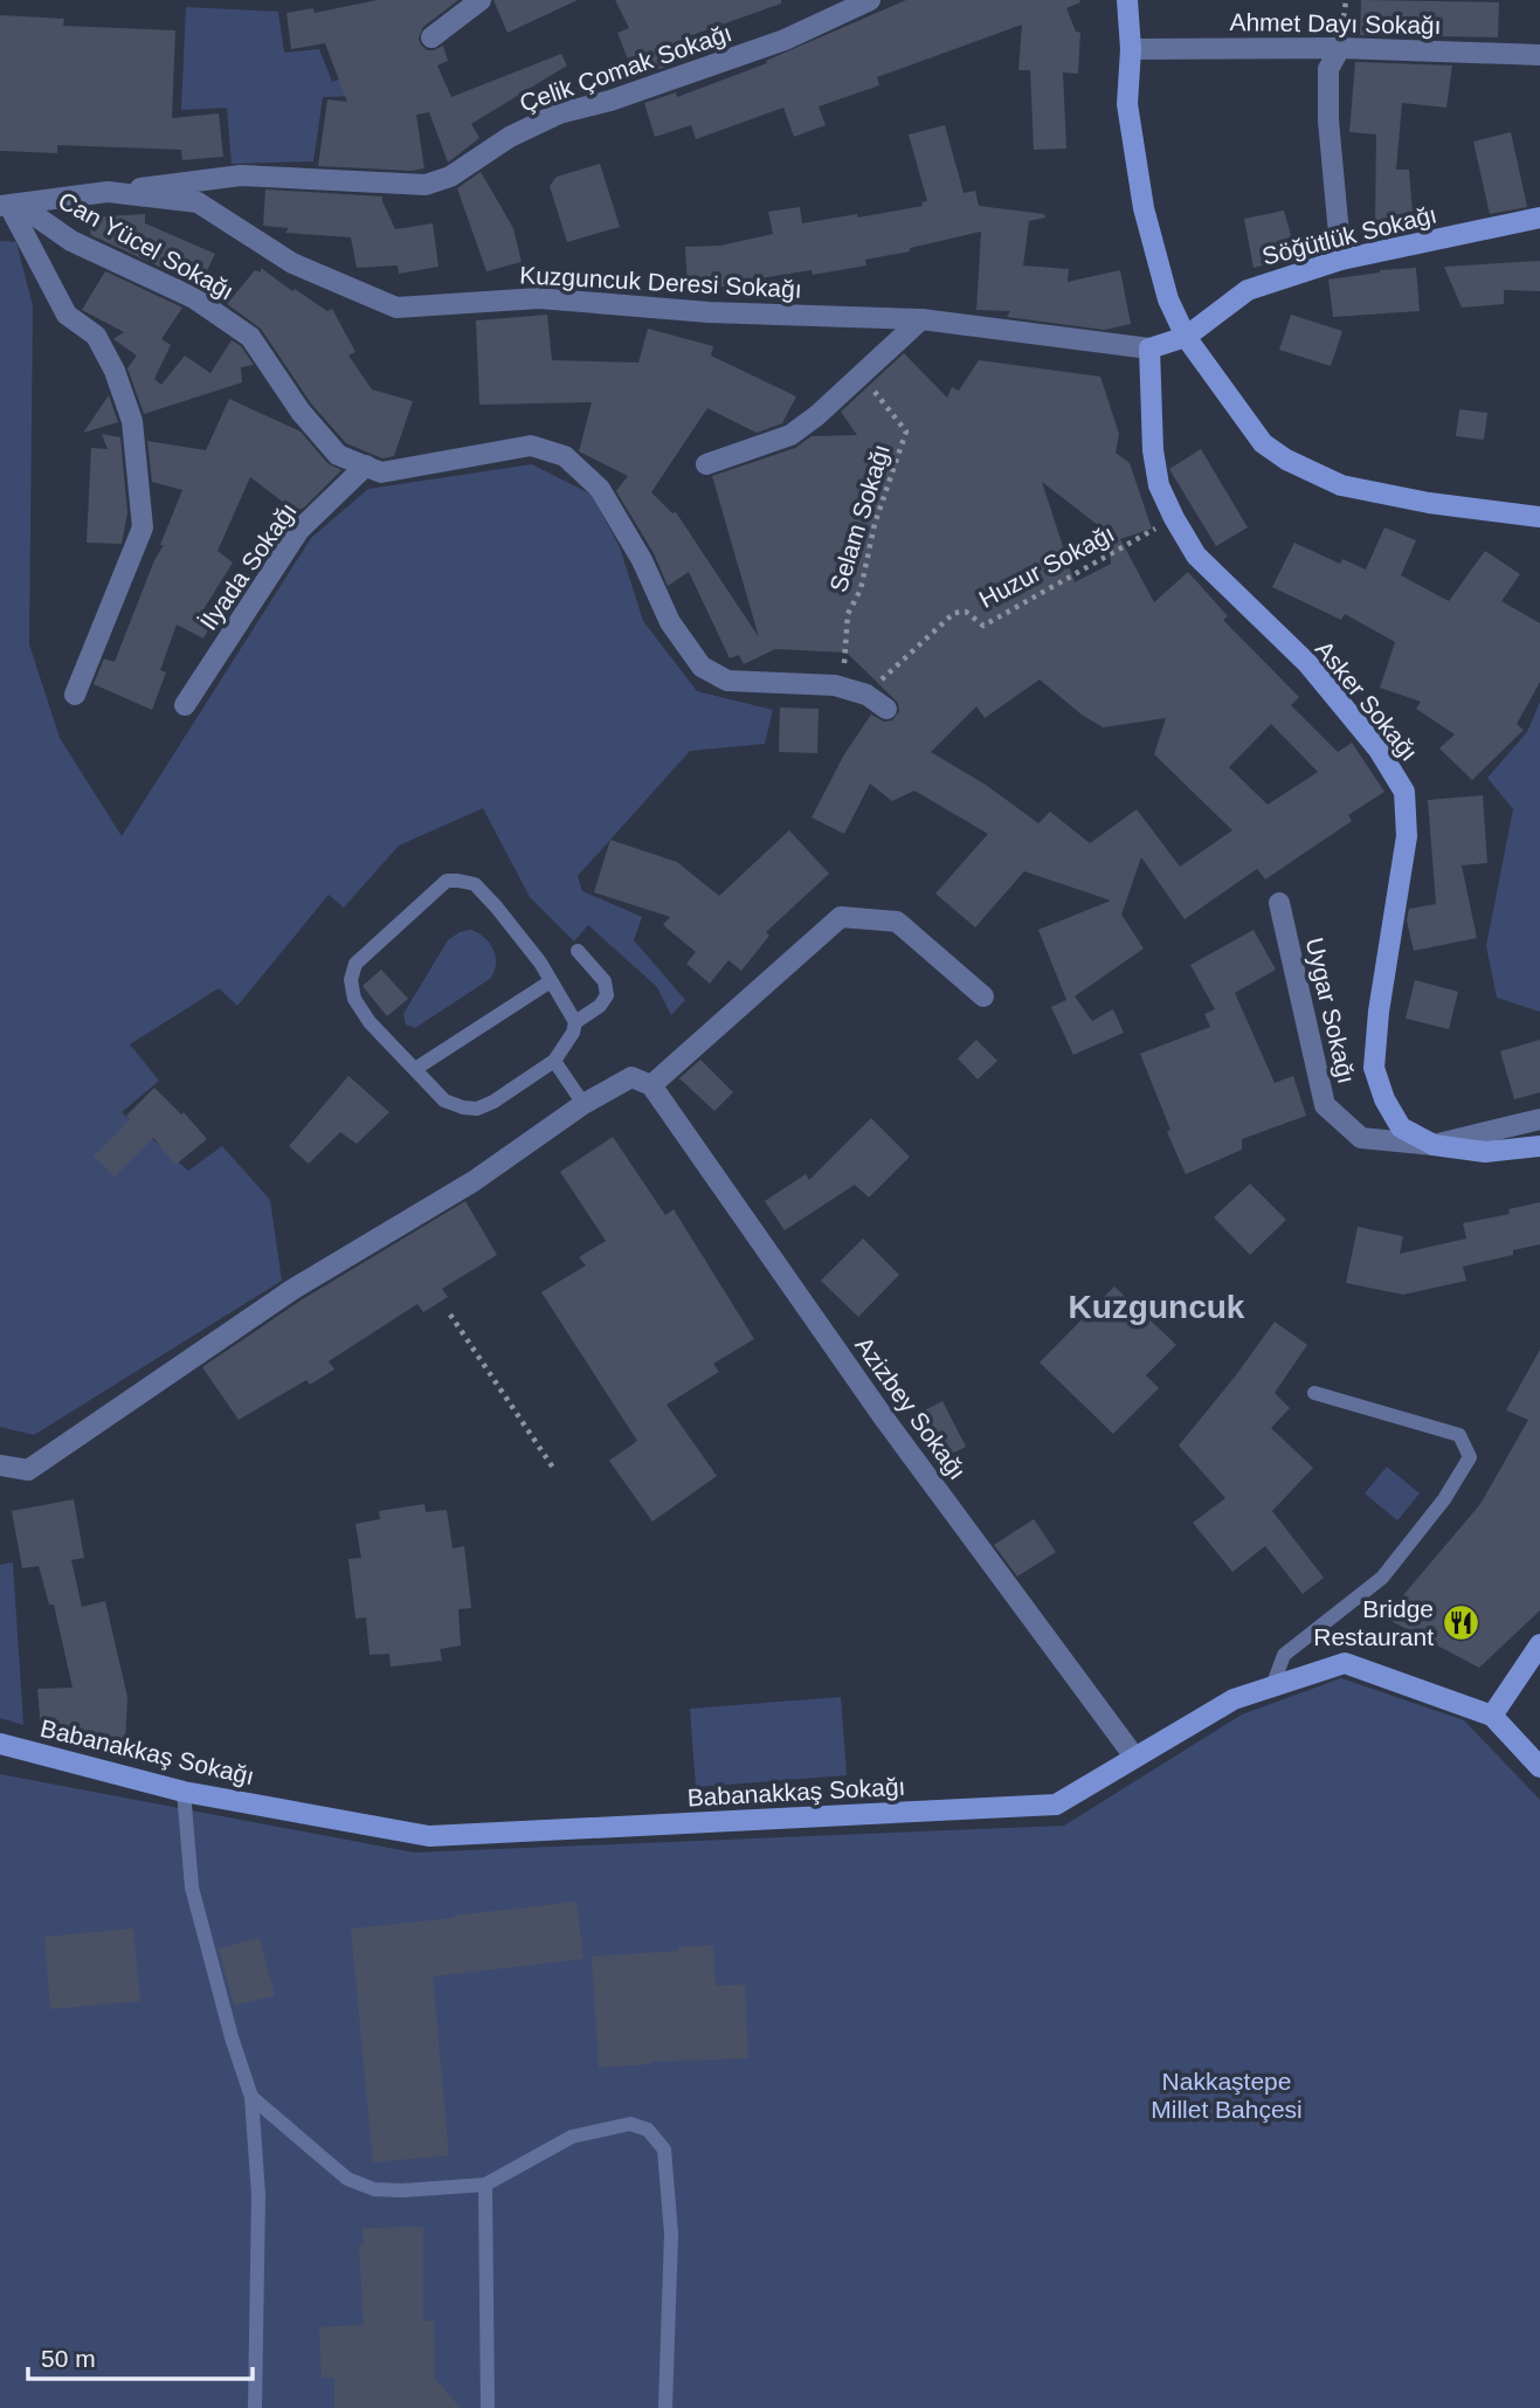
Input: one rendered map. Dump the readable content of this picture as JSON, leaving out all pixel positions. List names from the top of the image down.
{
  "streets": {
    "street": [
      "Ahmet Dayı Sokağı",
      "Çelik Çomak Sokağı",
      "Söğütlük Sokağı",
      "Can Yücel Sokağı",
      "Kuzguncuk Deresi Sokağı",
      "İlyada Sokağı",
      "Asker Sokağı",
      "Uygar Sokağı",
      "Azizbey Sokağı",
      "Babanakkaş Sokağı"
    ],
    "path": ["Selam Sokağı", "Huzur Sokağı"]
  },
  "crossings": [
    ["Çelik Çomak Sokağı", "Kuzguncuk Deresi Sokağı"],
    ["Can Yücel Sokağı", "Kuzguncuk Deresi Sokağı"],
    ["Can Yücel Sokağı", "Selam Sokağı"],
    ["Can Yücel Sokağı", "İlyada Sokağı"],
    ["Can Yücel Sokağı", "Huzur Sokağı"],
    ["Kuzguncuk Deresi Sokağı", "Asker Sokağı"],
    ["Selam Sokağı", "Huzur Sokağı"],
    ["Huzur Sokağı", "Asker Sokağı"],
    ["Asker Sokağı", "Uygar Sokağı"],
    ["Azizbey Sokağı", "Babanakkaş Sokağı"]
  ],
  "districts": ["Kuzguncuk"],
  "parks": ["Nakkaştepe Millet Bahçesi"],
  "places": {
    "restaurant": ["Bridge Restaurant"]
  },
  "scale_bar": "50 m"
}
